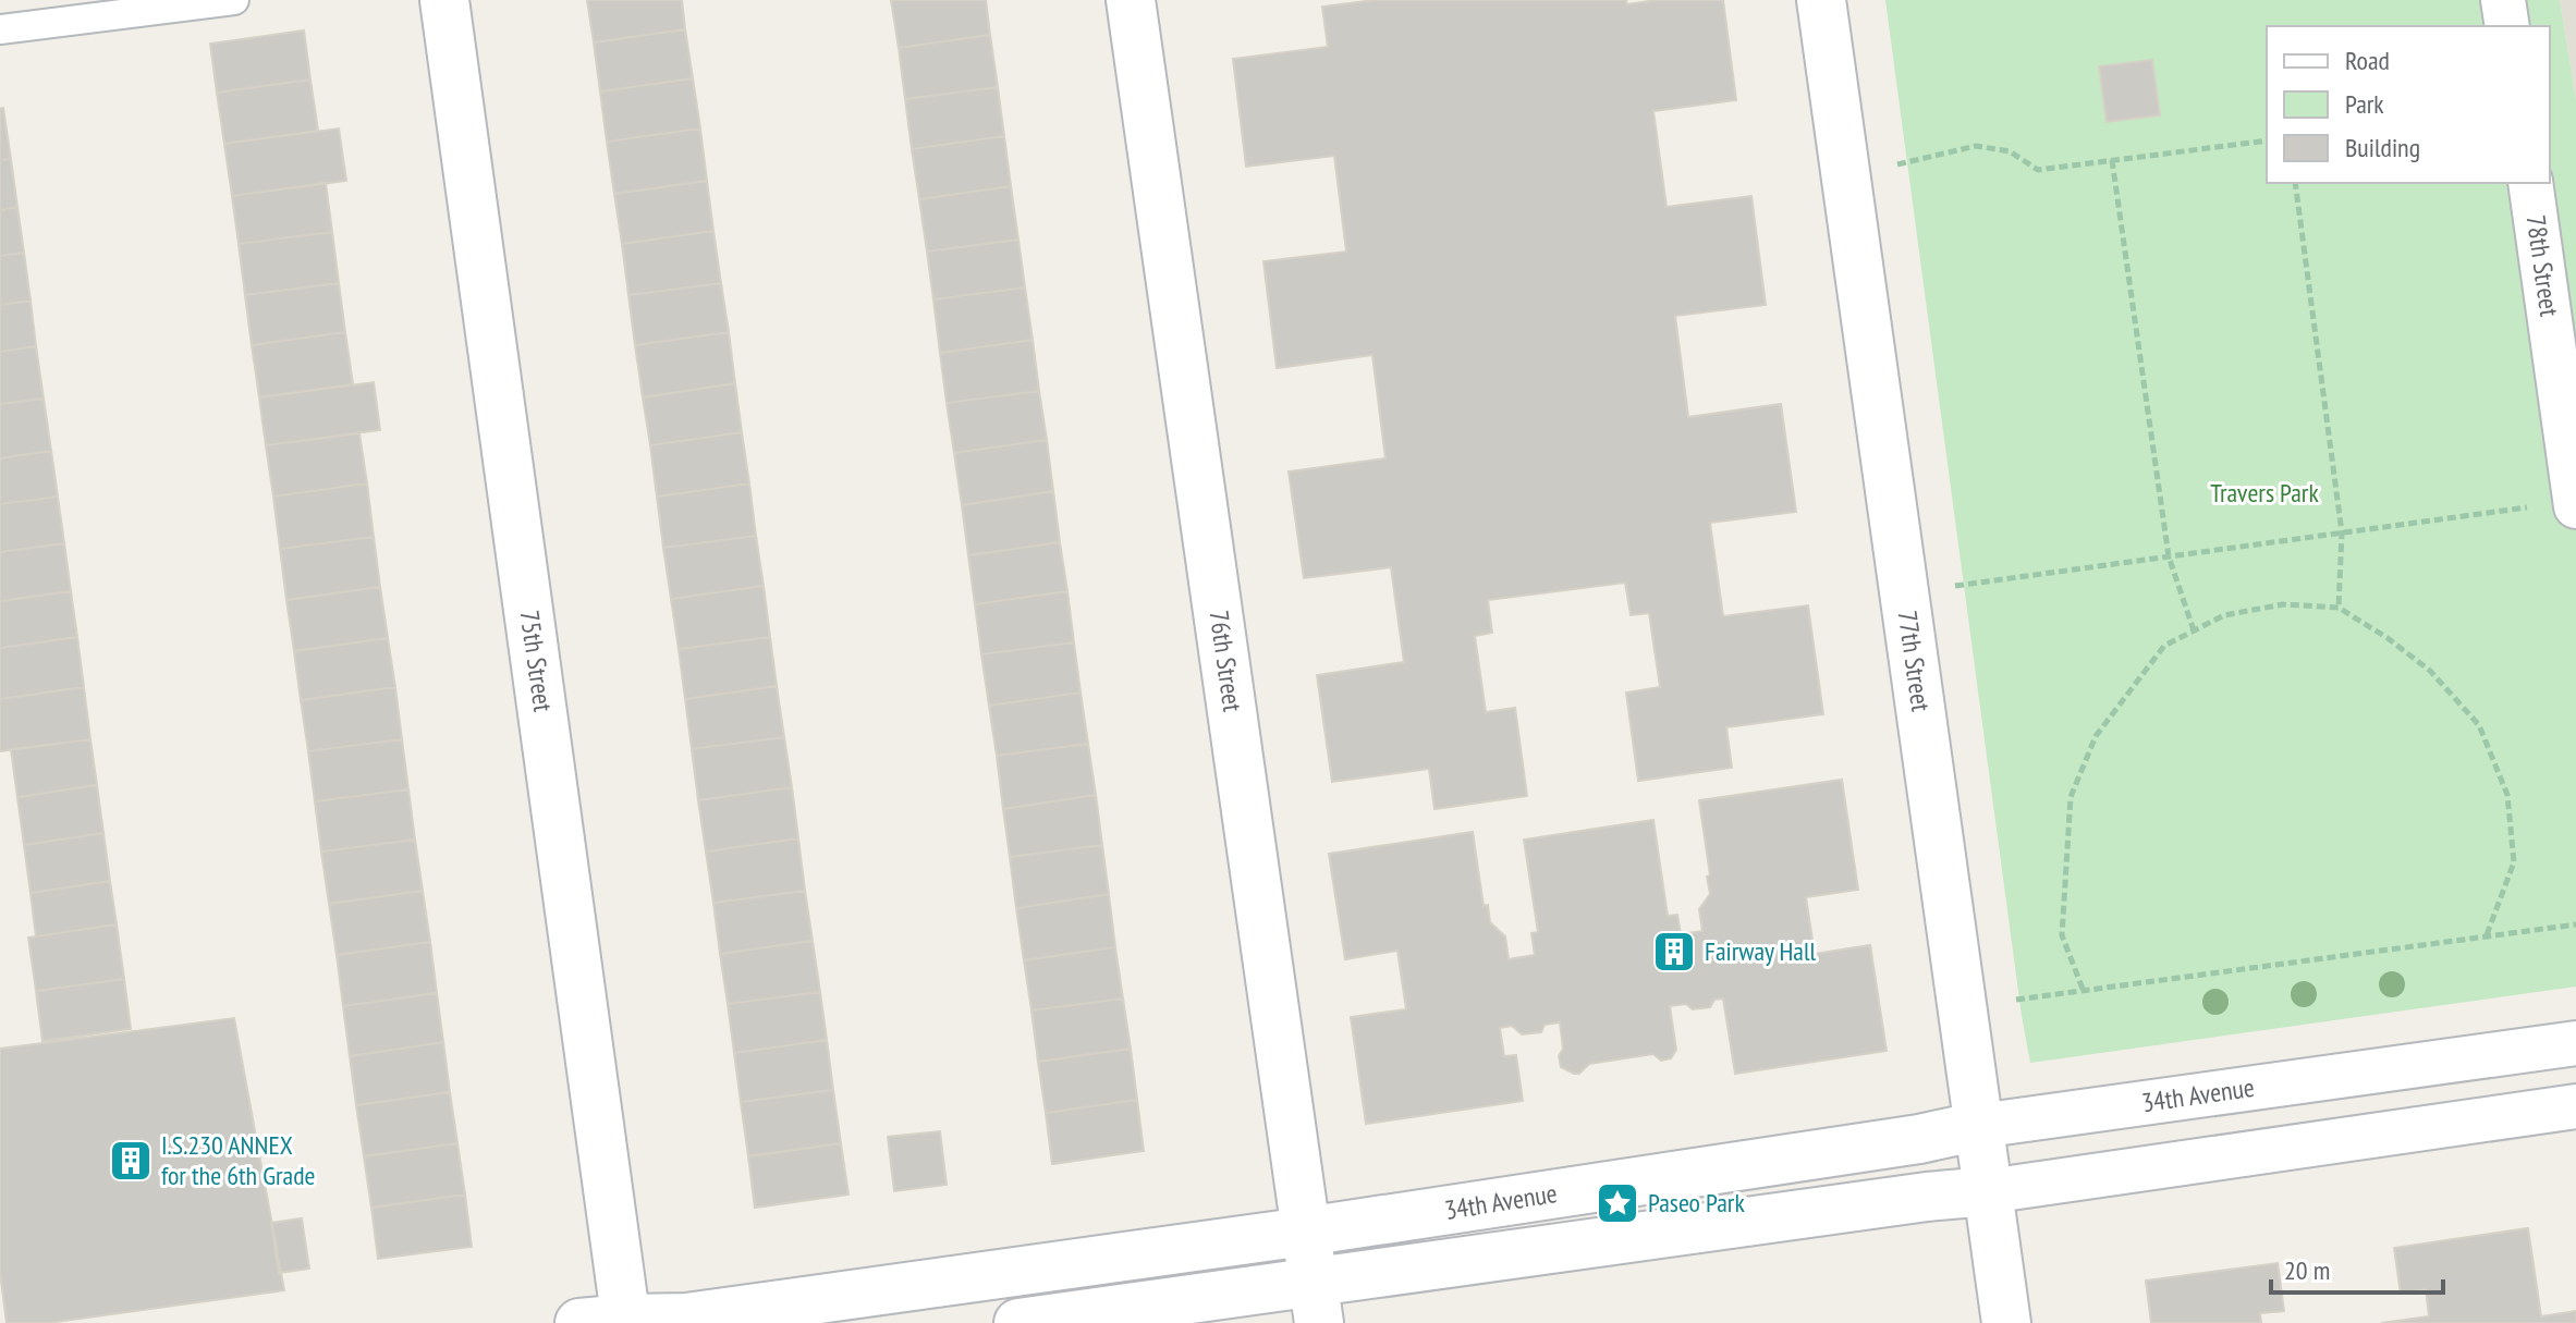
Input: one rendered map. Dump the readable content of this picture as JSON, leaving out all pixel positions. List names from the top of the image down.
{
  "streets": {
    "street": [
      "78th Street",
      "75th Street",
      "76th Street",
      "77th Street",
      "34th Avenue"
    ]
  },
  "crossings": [
    ["75th Street", "34th Avenue"],
    ["76th Street", "34th Avenue"],
    ["77th Street", "34th Avenue"]
  ],
  "parks": ["Travers Park"],
  "places": {
    "building": ["Fairway Hall", "I.S.230 ANNEX for the 6th Grade"],
    "place": ["Paseo Park"]
  },
  "legend": ["Road", "Park", "Building"],
  "scale_bar": "20 m"
}
